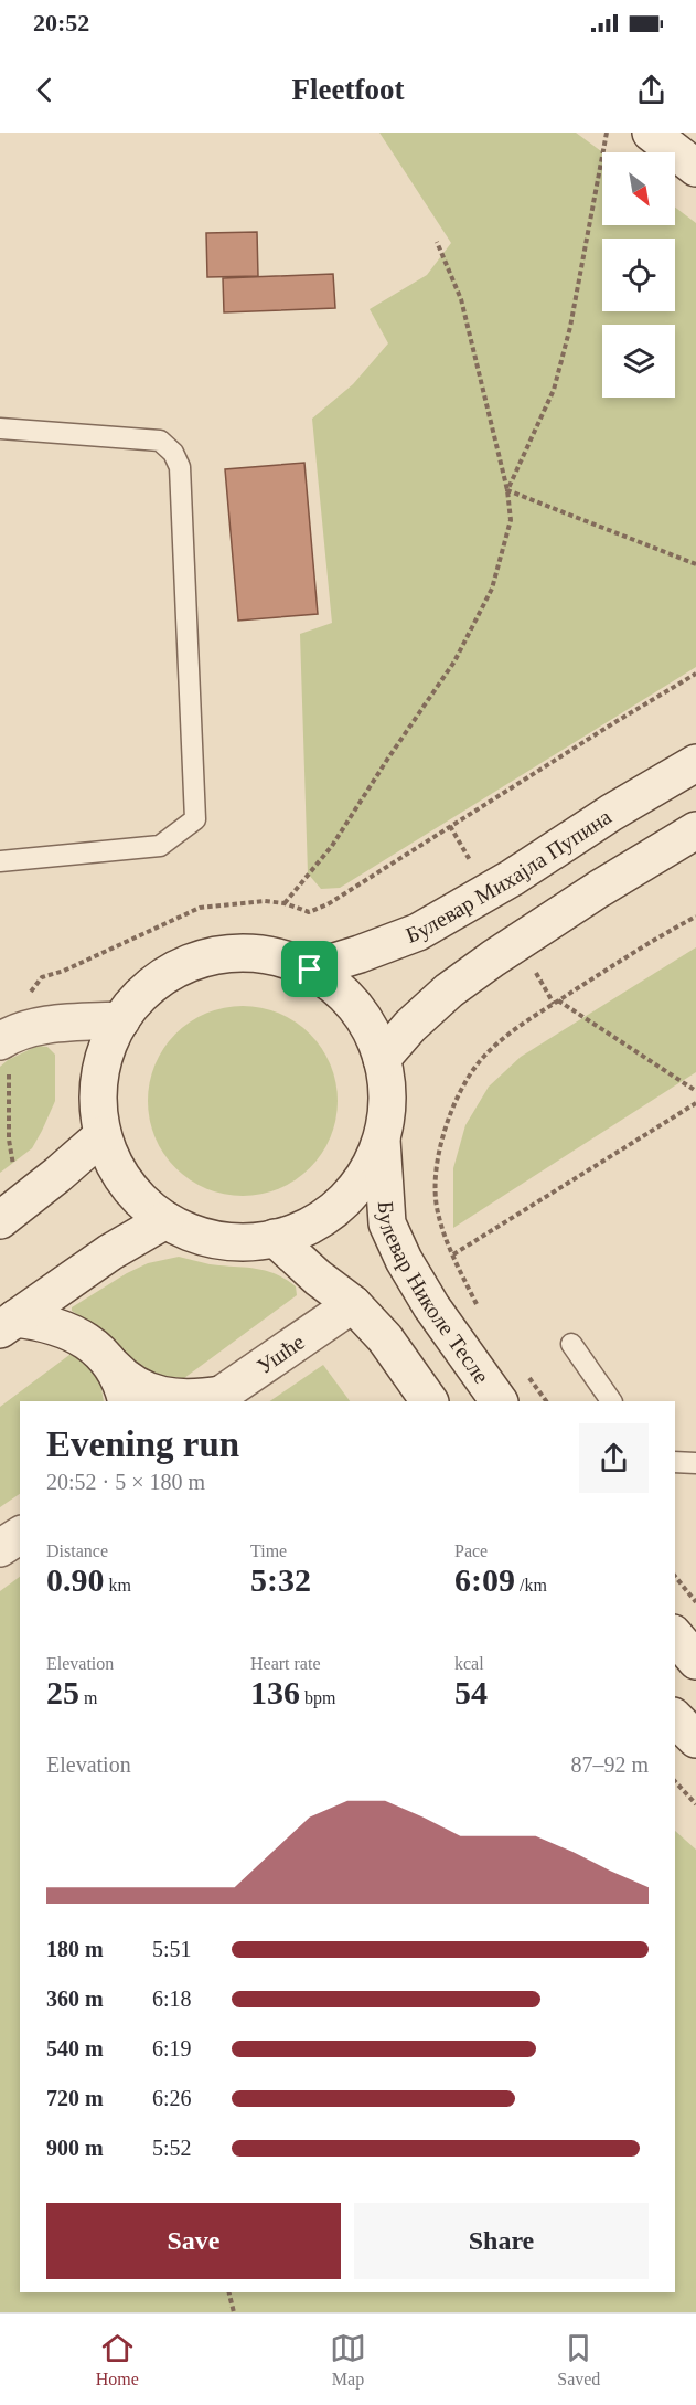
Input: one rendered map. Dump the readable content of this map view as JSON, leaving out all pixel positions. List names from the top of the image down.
{
  "streets": {
    "main road": ["Булевар Михајла Пупина", "Булевар Николе Тесле", "Ушће"]
  },
  "north": "bottom right",
  "page": {
    "status": "20:52",
    "header": "Fleetfoot",
    "heading": ["Evening run", "20:52 · 5 × 180 m"],
    "stats": [
      ["Distance", "0.90 km"],
      ["Time", "5:32"],
      ["Pace", "6:09 /km"],
      ["Elevation", "25 m"],
      ["Heart rate", "136 bpm"],
      ["kcal", "54"]
    ],
    "chart": ["Elevation", "87–92 m"],
    "list": [
      {
        "name": "180 m",
        "note": "5:51"
      },
      {
        "name": "360 m",
        "note": "6:18"
      },
      {
        "name": "540 m",
        "note": "6:19"
      },
      {
        "name": "720 m",
        "note": "6:26"
      },
      {
        "name": "900 m",
        "note": "5:52"
      }
    ],
    "buttons": ["Save", "Share"],
    "tabs": ["Home", "Map", "Saved"]
  }
}
